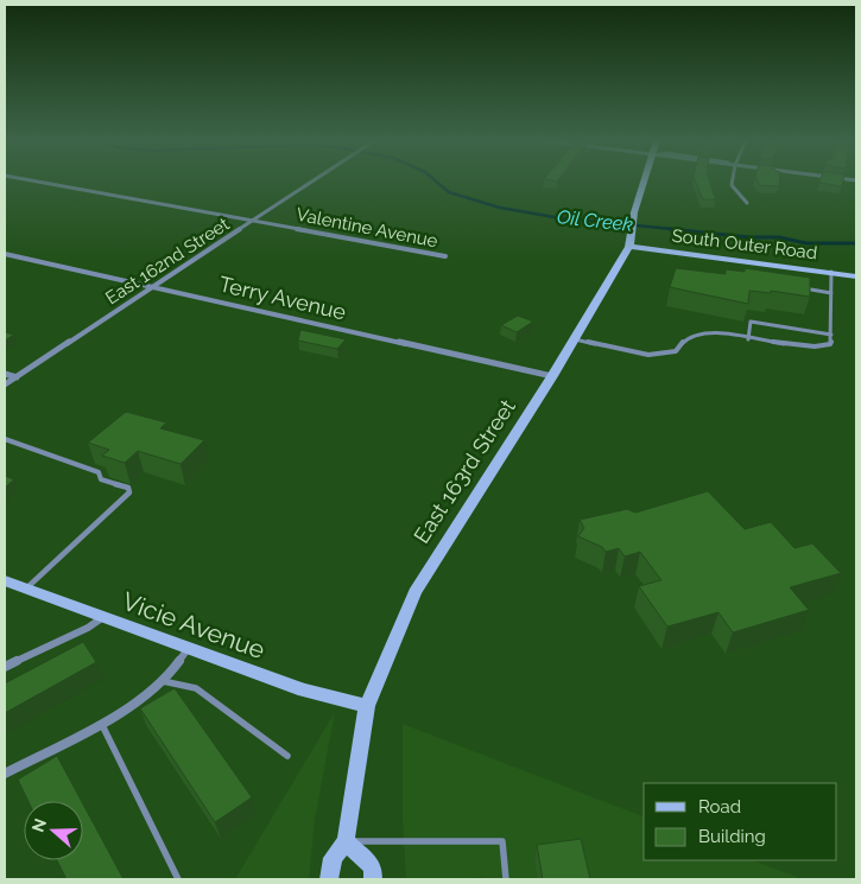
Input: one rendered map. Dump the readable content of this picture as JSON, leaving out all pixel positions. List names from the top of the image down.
{
  "streets": {
    "street": [
      "Valentine Avenue",
      "South Outer Road",
      "East 162nd Street",
      "Terry Avenue",
      "East 163rd Street",
      "Vicie Avenue"
    ]
  },
  "crossings": [
    ["Valentine Avenue", "East 162nd Street"],
    ["South Outer Road", "East 163rd Street"],
    ["East 162nd Street", "Terry Avenue"],
    ["Terry Avenue", "East 163rd Street"],
    ["East 163rd Street", "Vicie Avenue"]
  ],
  "water": ["Oil Creek"],
  "legend": ["Road", "Building"],
  "north": "left"
}
